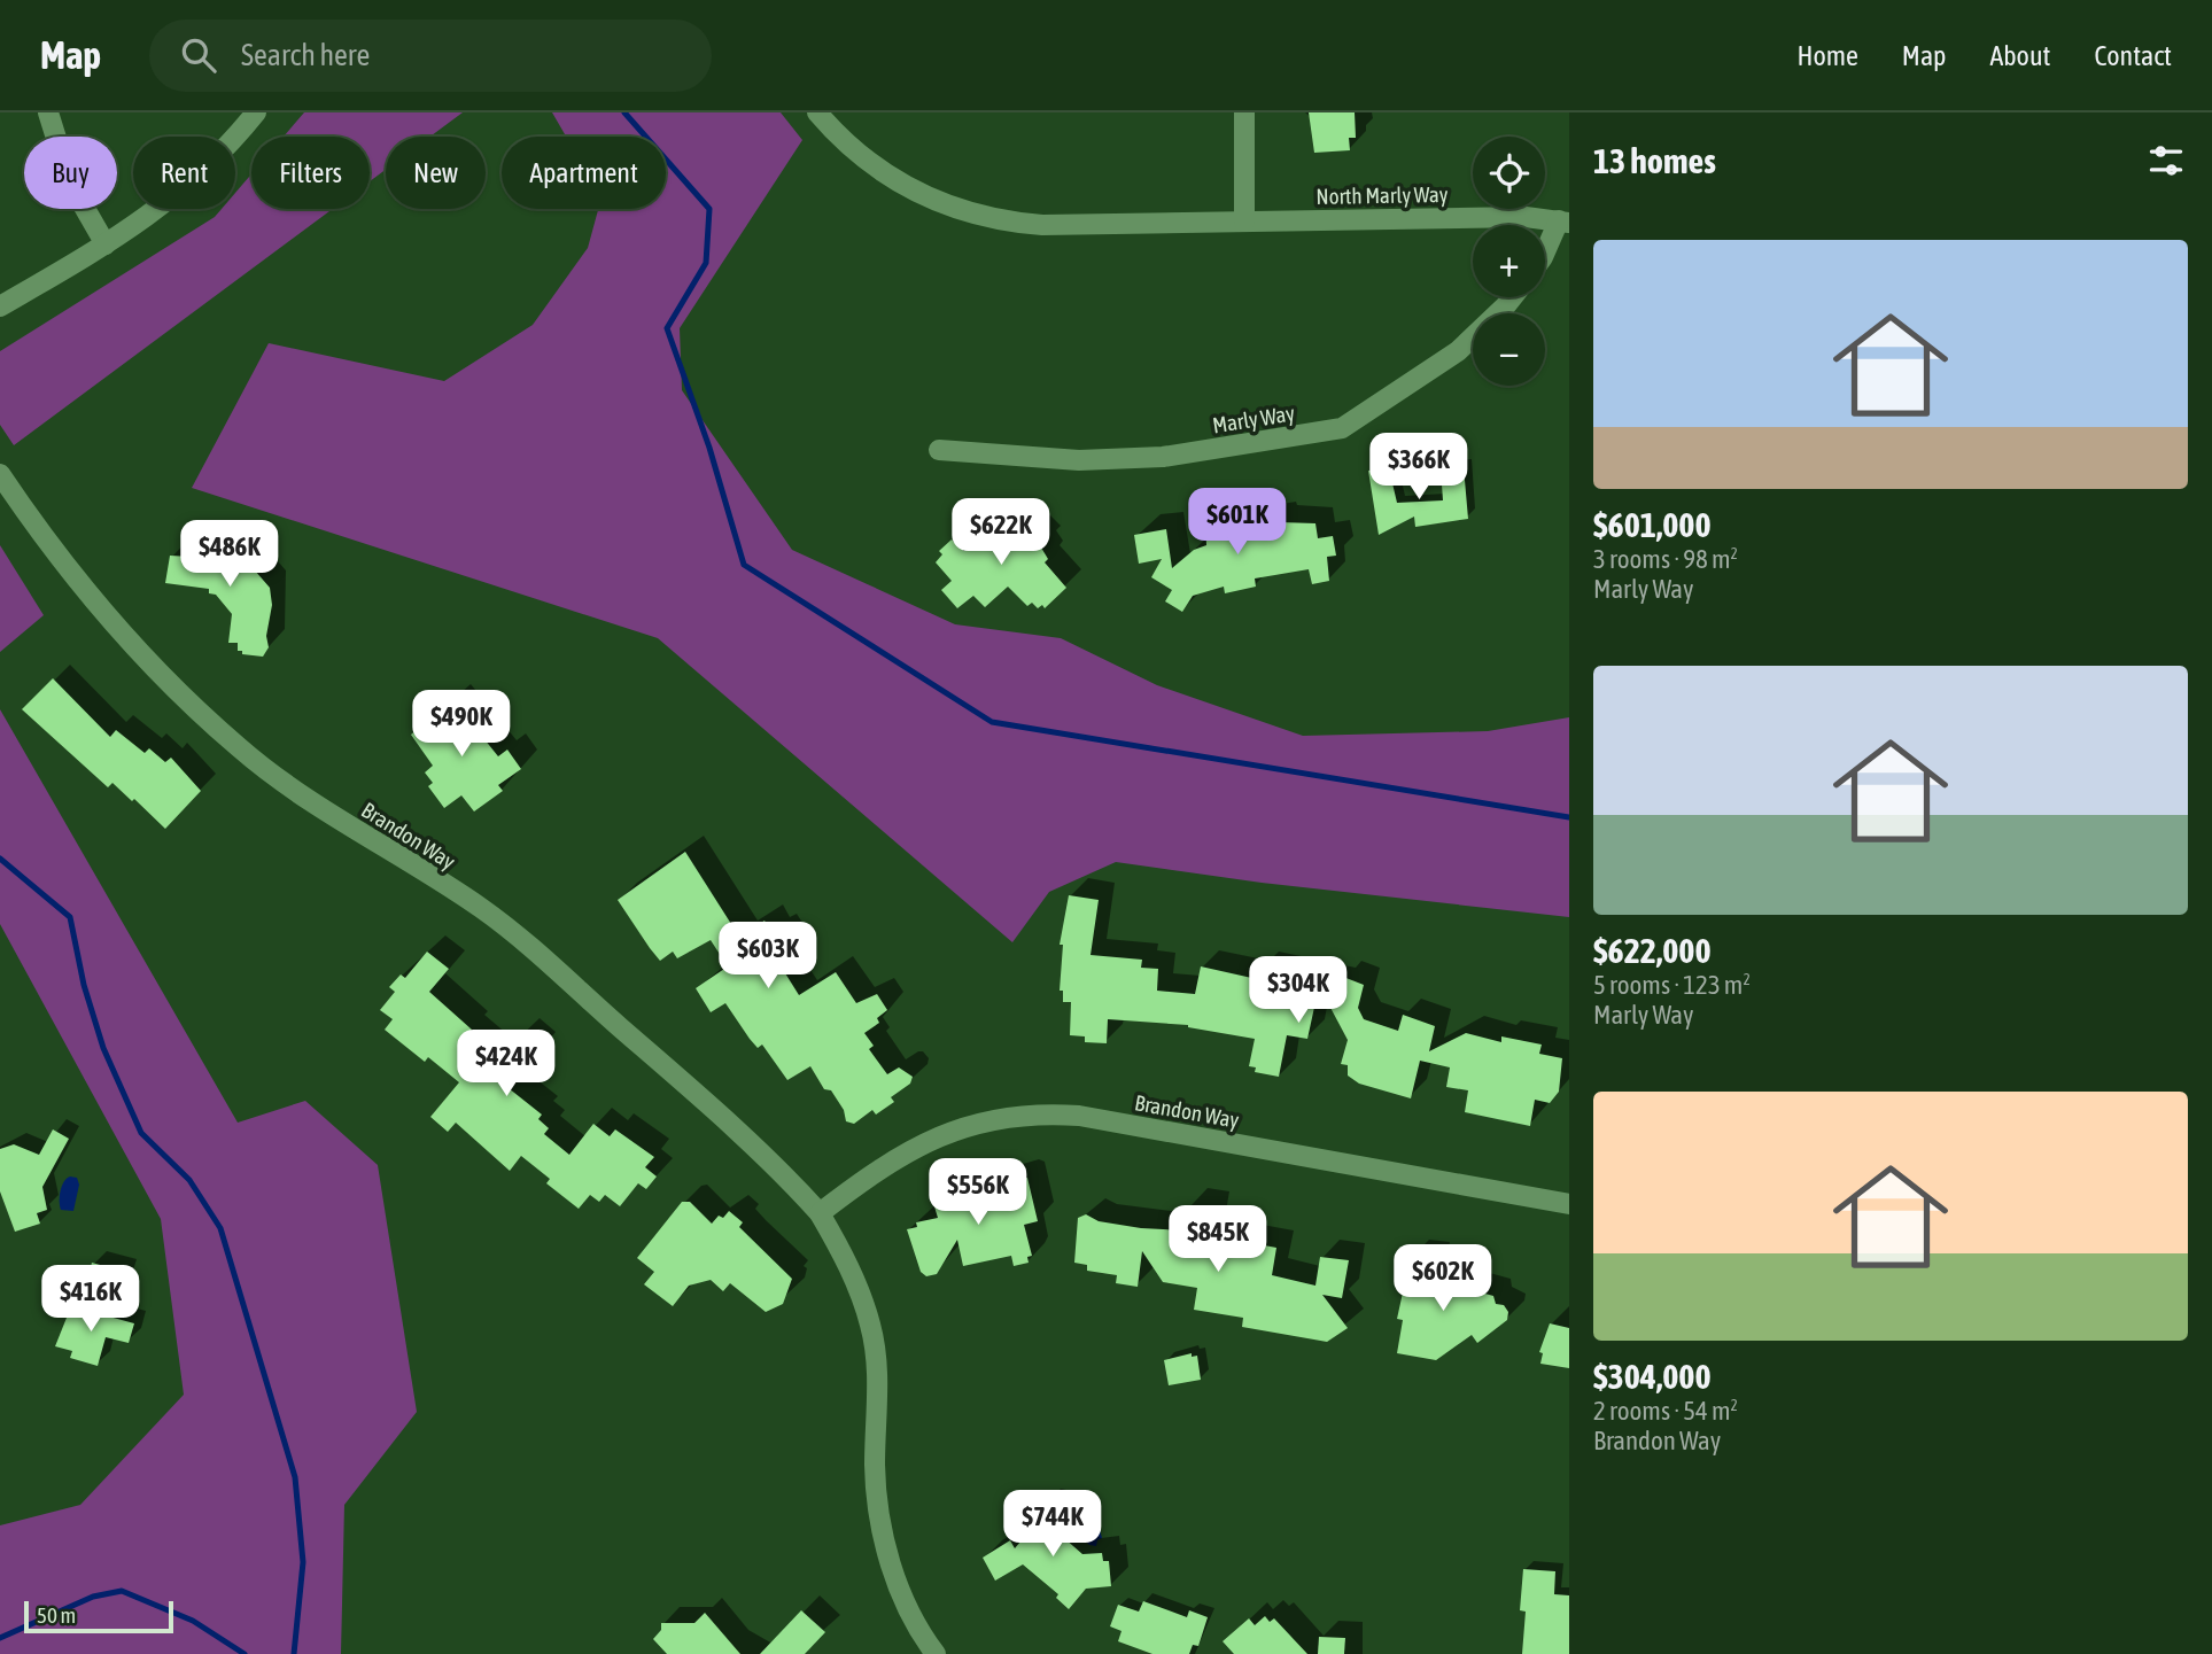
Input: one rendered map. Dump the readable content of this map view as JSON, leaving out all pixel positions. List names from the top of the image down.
{
  "streets": {
    "street": ["North Marly Way", "Marly Way", "Brandon Way"]
  },
  "scale_bar": "50 m",
  "page": {
    "header": "Map",
    "search": "Search here",
    "nav": [
      "Home",
      "Map",
      "About",
      "Contact"
    ],
    "heading": "13 homes",
    "map_buttons": ["+", "−"],
    "chip": [
      "Buy",
      "Rent",
      "Filters",
      "New",
      "Apartment"
    ],
    "list": [
      {
        "name": "$601,000",
        "note": "3 rooms · 98 m² · Marly Way"
      },
      {
        "name": "$622,000",
        "note": "5 rooms · 123 m² · Marly Way"
      },
      {
        "name": "$304,000",
        "note": "2 rooms · 54 m² · Brandon Way"
      }
    ],
    "price": [
      "$366K",
      "$601K",
      "$622K",
      "$486K",
      "$490K",
      "$603K",
      "$304K",
      "$424K",
      "$556K",
      "$845K",
      "$602K",
      "$416K",
      "$744K"
    ],
    "scale": "50 m"
  }
}
